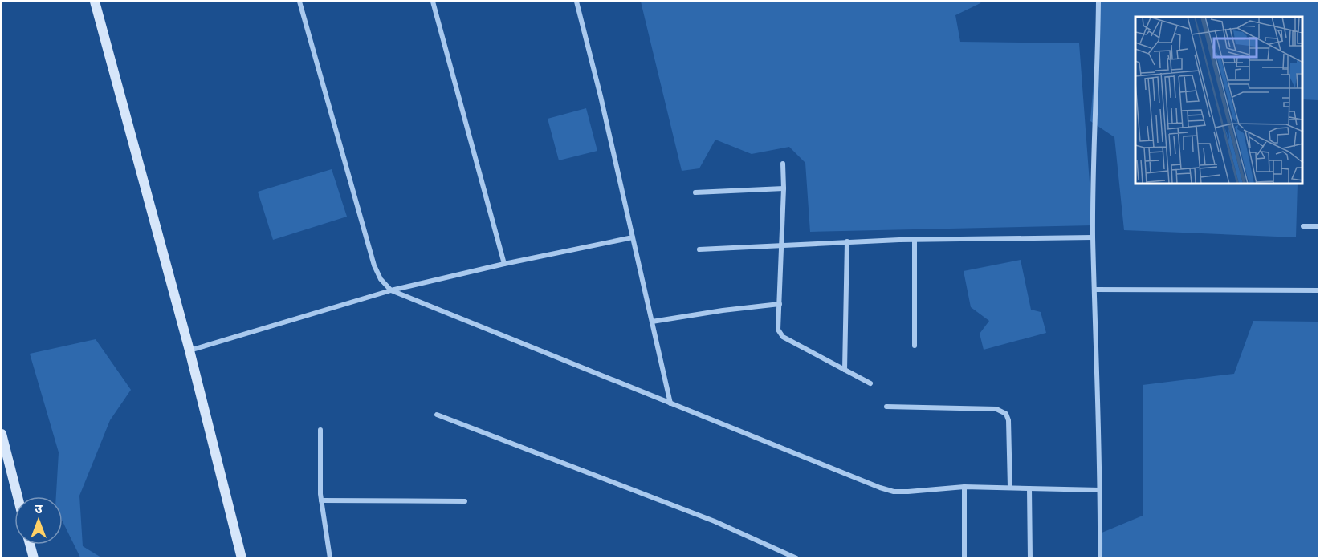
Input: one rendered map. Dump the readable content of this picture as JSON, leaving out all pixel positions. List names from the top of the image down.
{
  "north": "top"
}
